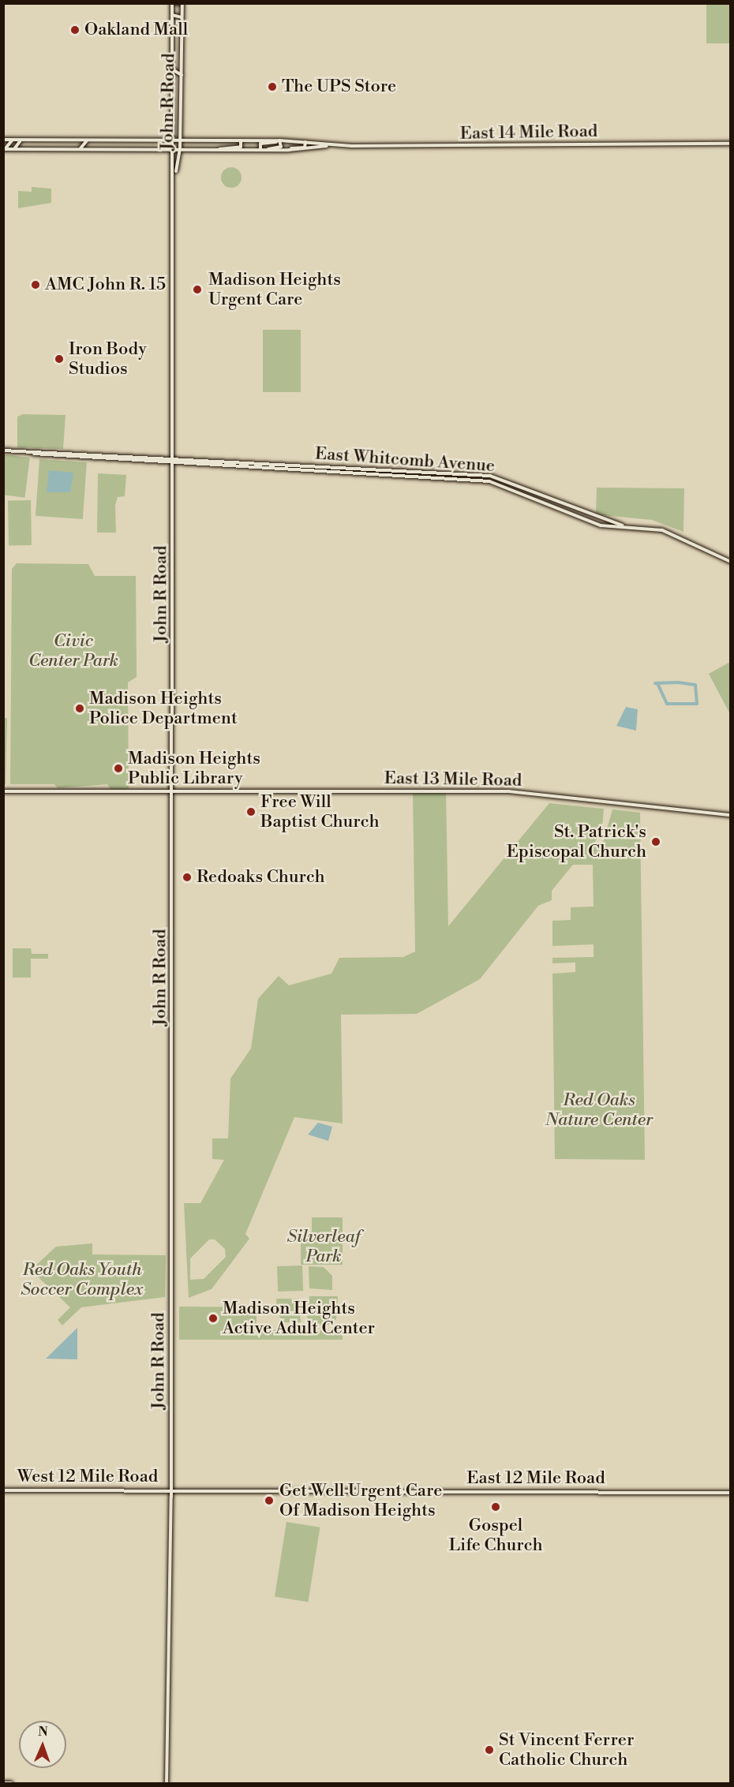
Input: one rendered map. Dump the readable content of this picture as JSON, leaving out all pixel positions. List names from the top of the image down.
{
  "streets": {
    "main road": [
      "John R Road",
      "East 14 Mile Road",
      "East Whitcomb Avenue",
      "East 13 Mile Road",
      "West 12 Mile Road",
      "East 12 Mile Road"
    ]
  },
  "crossings": [
    ["John R Road", "East 14 Mile Road"],
    ["John R Road", "East Whitcomb Avenue"],
    ["John R Road", "East 13 Mile Road"],
    ["John R Road", "West 12 Mile Road"],
    ["John R Road", "East 12 Mile Road"],
    ["West 12 Mile Road", "East 12 Mile Road"]
  ],
  "parks": [
    "Civic Center Park",
    "Red Oaks Nature Center",
    "Silverleaf Park",
    "Red Oaks Youth Soccer Complex"
  ],
  "places": [
    "Oakland Mall",
    "The UPS Store",
    "AMC John R. 15",
    "Madison Heights Urgent Care",
    "Iron Body Studios",
    "Madison Heights Police Department",
    "Madison Heights Public Library",
    "Free Will Baptist Church",
    "St. Patrick's Episcopal Church",
    "Redoaks Church",
    "Madison Heights Active Adult Center",
    "Get Well Urgent Care Of Madison Heights",
    "Gospel Life Church",
    "St Vincent Ferrer Catholic Church"
  ],
  "north": "top"
}
